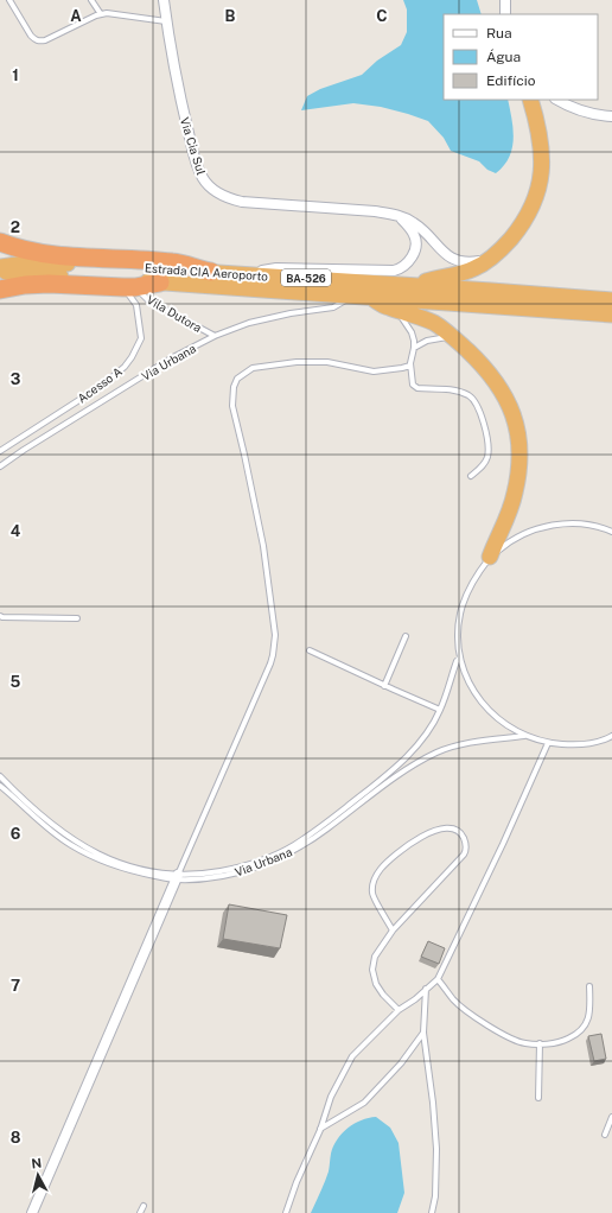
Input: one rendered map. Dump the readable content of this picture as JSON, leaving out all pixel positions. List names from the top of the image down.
{
  "streets": {
    "highway": ["Estrada CIA Aeroporto", "BA-526"],
    "street": ["Via Cia Sul"],
    "lane": ["Vila Dutora", "Via Urbana", "Acesso A"]
  },
  "crossings": [
    ["Estrada CIA Aeroporto", "Via Urbana"],
    ["Vila Dutora", "Via Urbana"],
    ["Vila Dutora", "Acesso A"]
  ],
  "legend": ["Rua", "Água", "Edifício"],
  "north": "top",
  "grid": {
    "columns": ["A", "B", "C"],
    "rows": [
      "1",
      "2",
      "3",
      "4",
      "5",
      "6",
      "7",
      "8"
    ]
  }
}
